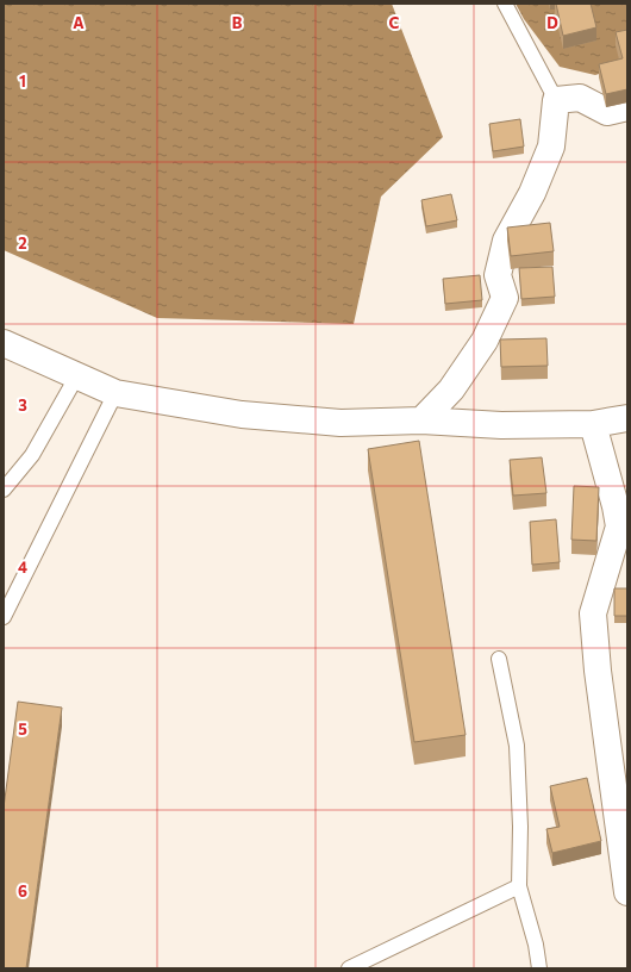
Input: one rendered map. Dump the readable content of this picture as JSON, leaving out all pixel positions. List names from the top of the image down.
{
  "grid": {
    "columns": [
      "A",
      "B",
      "C",
      "D"
    ],
    "rows": [
      "1",
      "2",
      "3",
      "4",
      "5",
      "6"
    ]
  }
}
